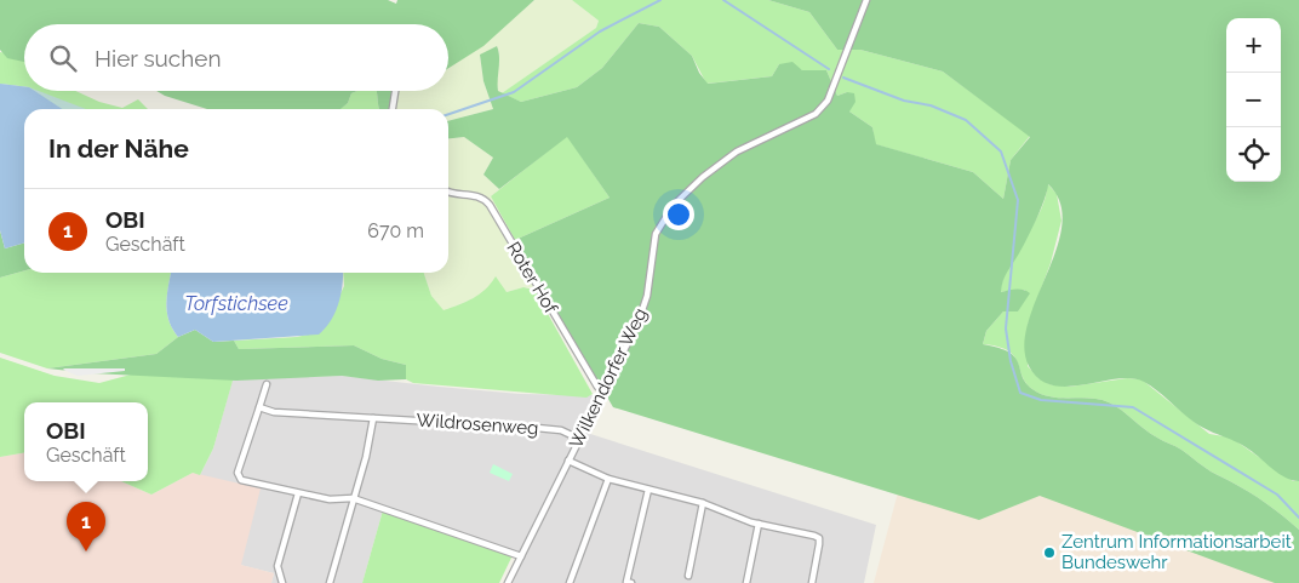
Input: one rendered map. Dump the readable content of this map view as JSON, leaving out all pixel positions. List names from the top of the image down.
{
  "streets": {
    "street": ["Roter Hof", "Wilkendorfer Weg", "Wildrosenweg"]
  },
  "crossings": [
    ["Roter Hof", "Wilkendorfer Weg"],
    ["Wilkendorfer Weg", "Wildrosenweg"]
  ],
  "water": ["Torfstichsee"],
  "places": ["Zentrum Informationsarbeit Bundeswehr"],
  "page": {
    "map_buttons": ["+", "−"],
    "search": "Hier suchen",
    "heading": "In der Nähe",
    "list": [
      {
        "mark": "1",
        "name": "OBI",
        "note": "Geschäft",
        "value": "670 m"
      }
    ],
    "popup": ["OBI", "Geschäft"],
    "pins": "1"
  }
}
